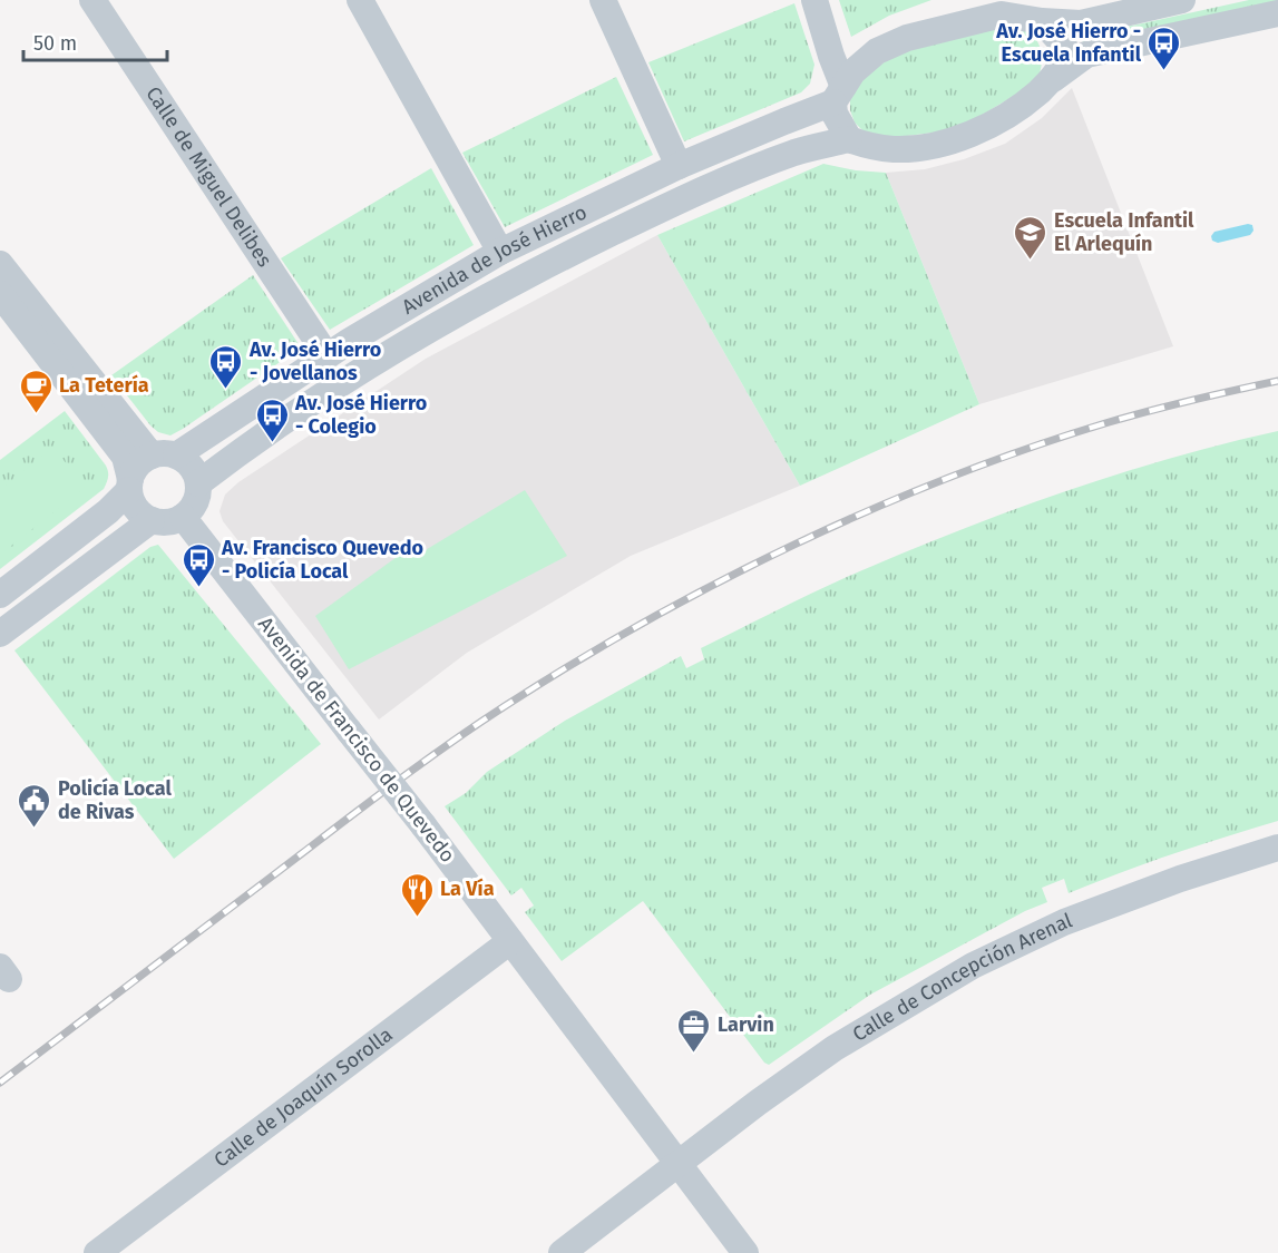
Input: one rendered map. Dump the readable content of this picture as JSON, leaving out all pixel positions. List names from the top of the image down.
{
  "streets": {
    "street": [
      "Calle de Miguel Delibes",
      "Avenida de José Hierro",
      "Avenida de Francisco de Quevedo",
      "Calle de Concepción Arenal",
      "Calle de Joaquín Sorolla"
    ]
  },
  "crossings": [
    ["Calle de Miguel Delibes", "Avenida de José Hierro"],
    ["Avenida de José Hierro", "Avenida de Francisco de Quevedo"],
    ["Avenida de Francisco de Quevedo", "Calle de Concepción Arenal"],
    ["Avenida de Francisco de Quevedo", "Calle de Joaquín Sorolla"]
  ],
  "places": {
    "bus stop": [
      "Av. José Hierro - Escuela Infantil",
      "Av. José Hierro - Jovellanos",
      "Av. José Hierro - Colegio",
      "Av. Francisco Quevedo - Policía Local"
    ],
    "school or university": ["Escuela Infantil El Arlequín"],
    "cafe": ["La Tetería"],
    "public building": ["Policía Local de Rivas"],
    "restaurant": ["La Vía"],
    "office": ["Larvin"]
  },
  "scale_bar": "50 m"
}
